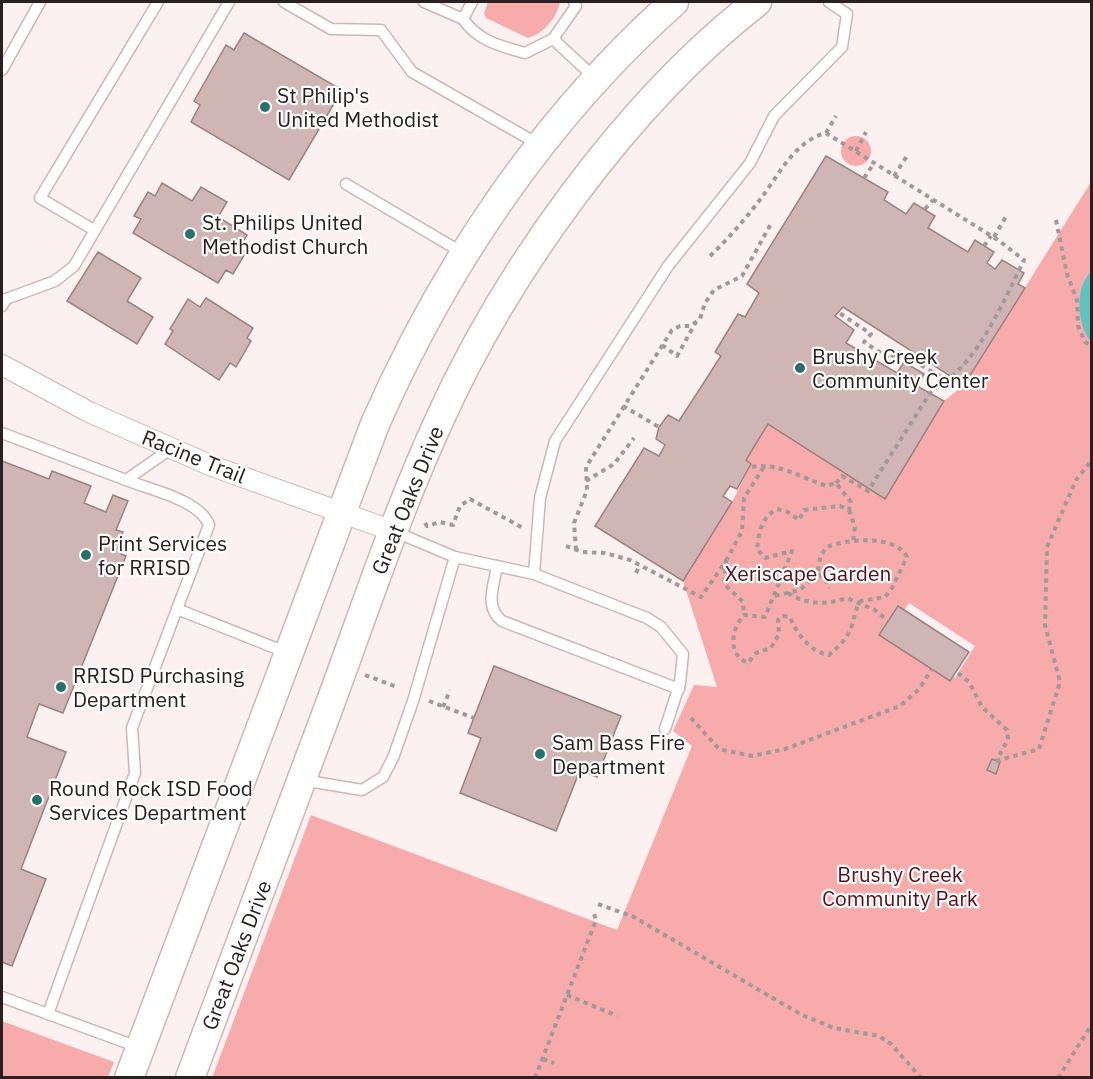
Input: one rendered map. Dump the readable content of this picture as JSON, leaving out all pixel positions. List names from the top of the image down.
{
  "streets": {
    "street": ["Racine Trail", "Great Oaks Drive"]
  },
  "crossings": [
    ["Racine Trail", "Great Oaks Drive"]
  ],
  "parks": ["Xeriscape Garden", "Brushy Creek Community Park"],
  "places": [
    "St Philip's United Methodist",
    "St. Philips United Methodist Church",
    "Brushy Creek Community Center",
    "Print Services for RRISD",
    "RRISD Purchasing Department",
    "Sam Bass Fire Department",
    "Round Rock ISD Food Services Department"
  ]
}
